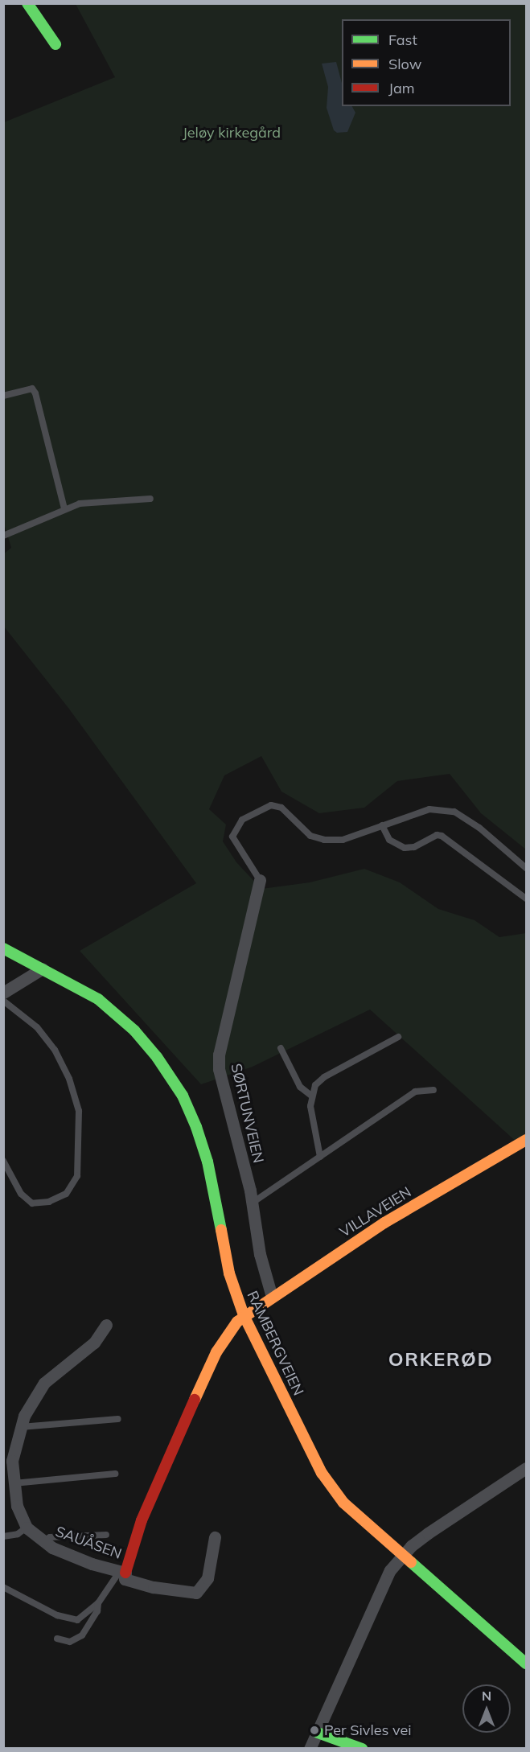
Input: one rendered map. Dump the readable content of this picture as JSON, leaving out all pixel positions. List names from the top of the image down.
{
  "streets": {
    "street": [
      "SØRTUNVEIEN",
      "VILLAVEIEN",
      "RAMBERGVEIEN",
      "SAUÅSEN"
    ]
  },
  "crossings": [
    ["SØRTUNVEIEN", "VILLAVEIEN"],
    ["VILLAVEIEN", "RAMBERGVEIEN"],
    ["VILLAVEIEN", "SAUÅSEN"],
    ["RAMBERGVEIEN", "SAUÅSEN"]
  ],
  "districts": ["ORKERØD"],
  "parks": ["Jeløy kirkegård"],
  "places": ["Per Sivles vei"],
  "legend": ["Fast", "Slow", "Jam"],
  "north": "top"
}
